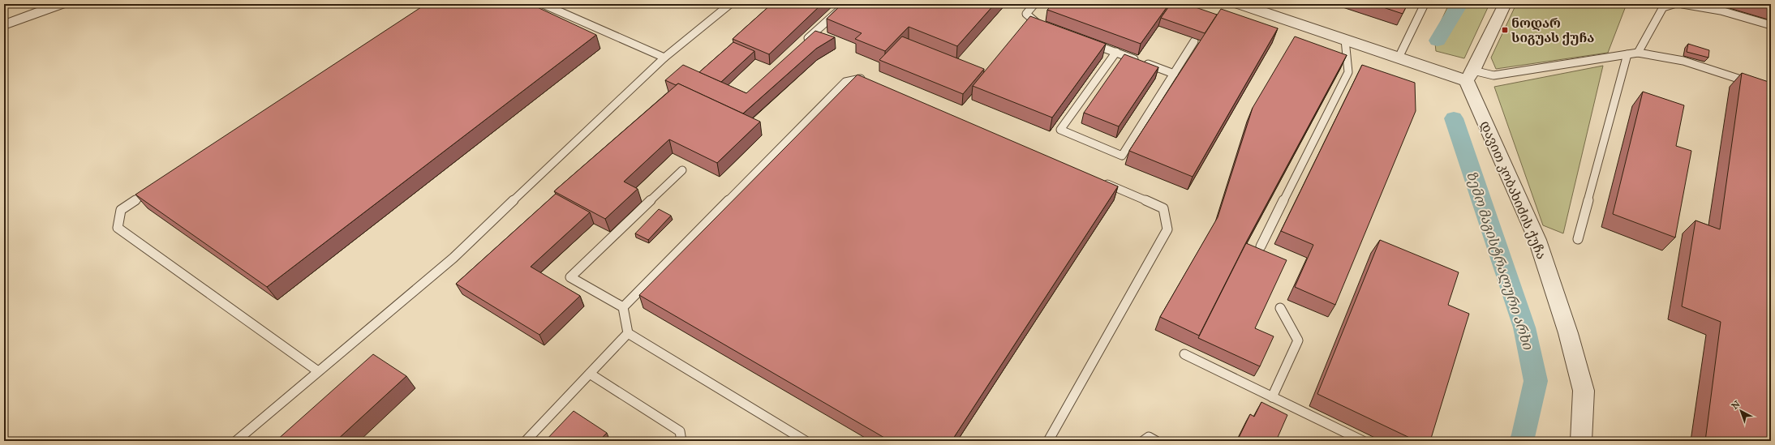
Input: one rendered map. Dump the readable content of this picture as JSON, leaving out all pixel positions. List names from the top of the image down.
{
  "streets": {
    "street": ["დავით კობახიძის ქუჩა"]
  },
  "water": ["ზემო მაგისტრალური არხი"],
  "places": {
    "transit": ["ნოდარ სიგუას ქუჩა"]
  },
  "north": "top left"
}
